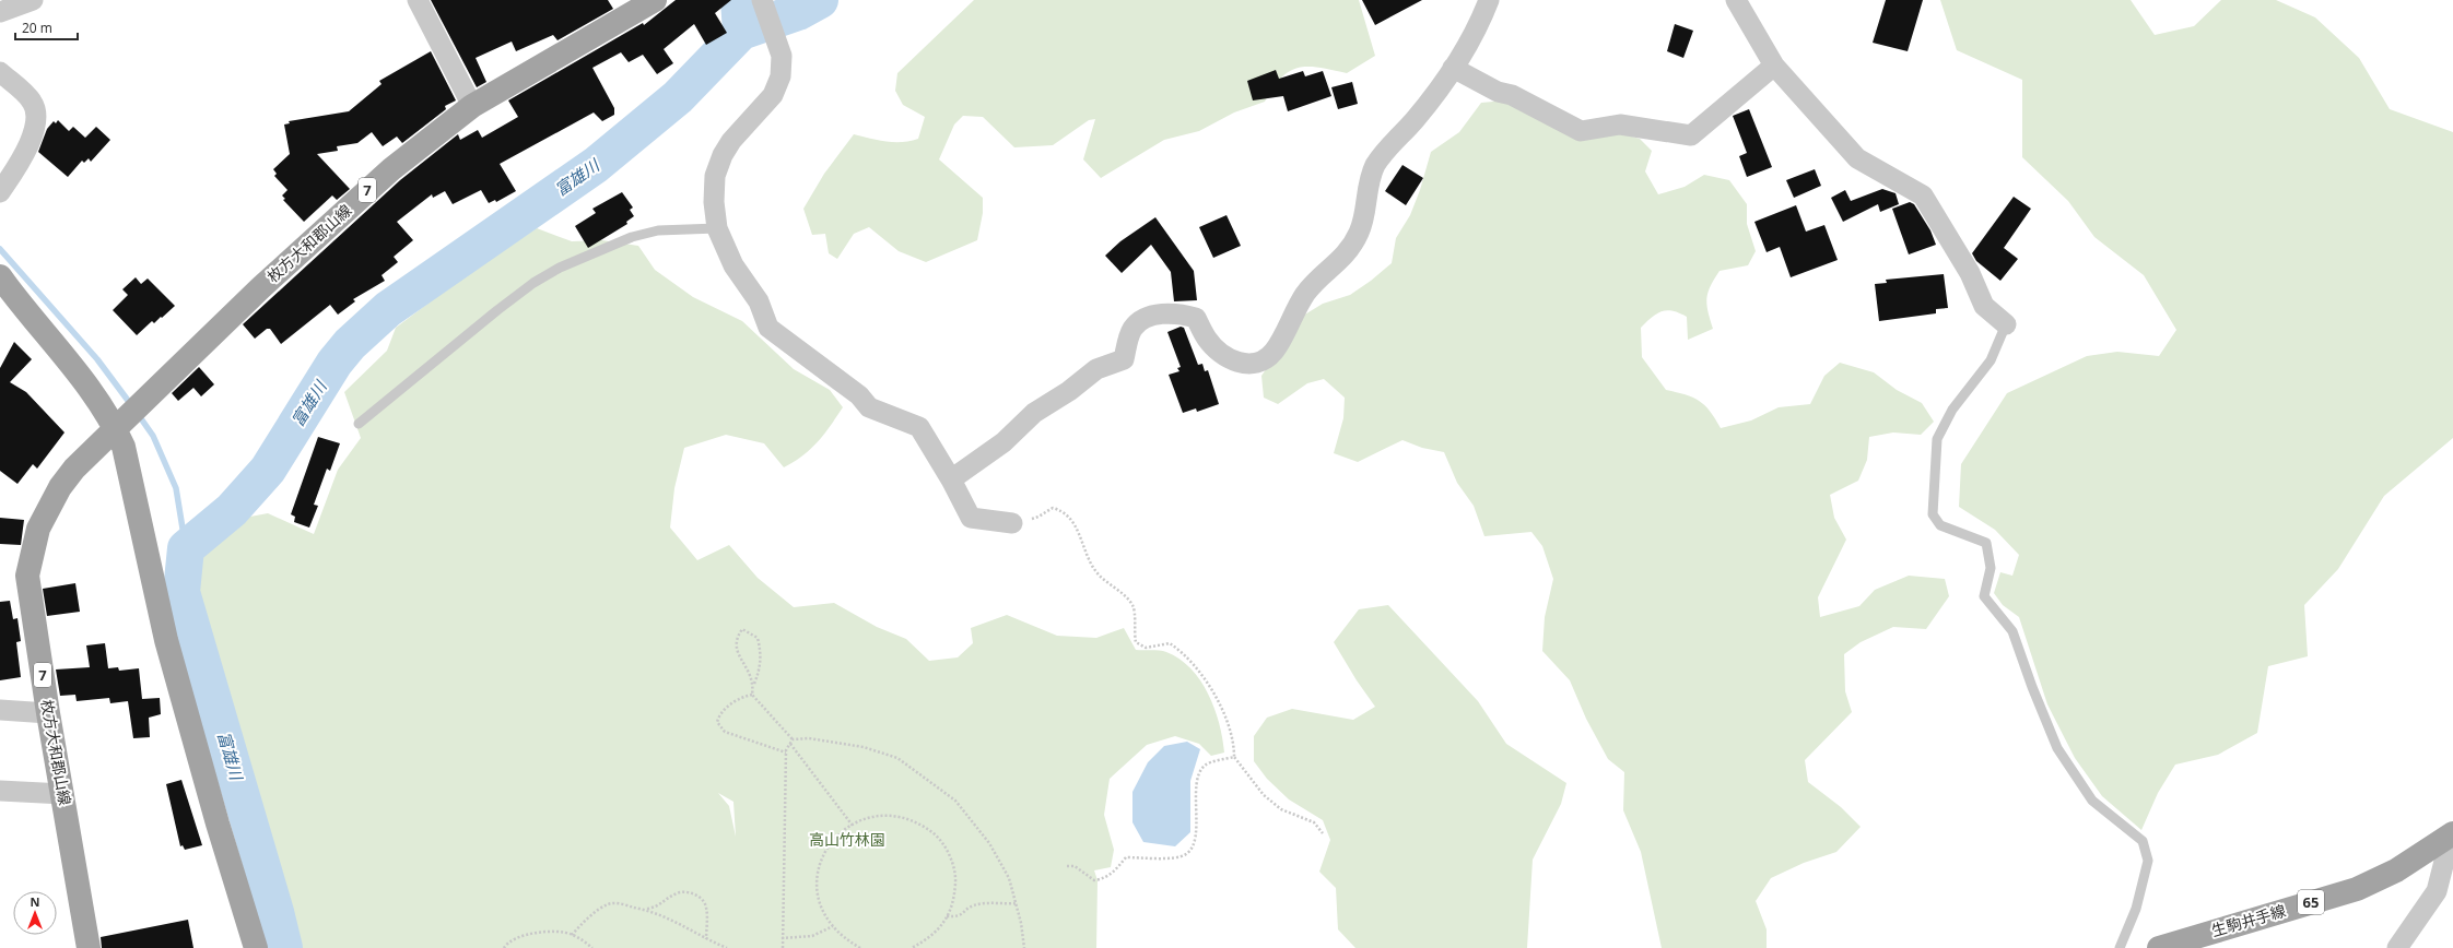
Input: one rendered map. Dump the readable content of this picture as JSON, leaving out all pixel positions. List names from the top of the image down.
{
  "streets": {
    "main road": [
      "7",
      "枚方大和郡山線",
      "65",
      "生駒井手線"
    ]
  },
  "water": ["富雄川"],
  "parks": ["高山竹林園"],
  "scale_bar": "20 m",
  "north": "top"
}
